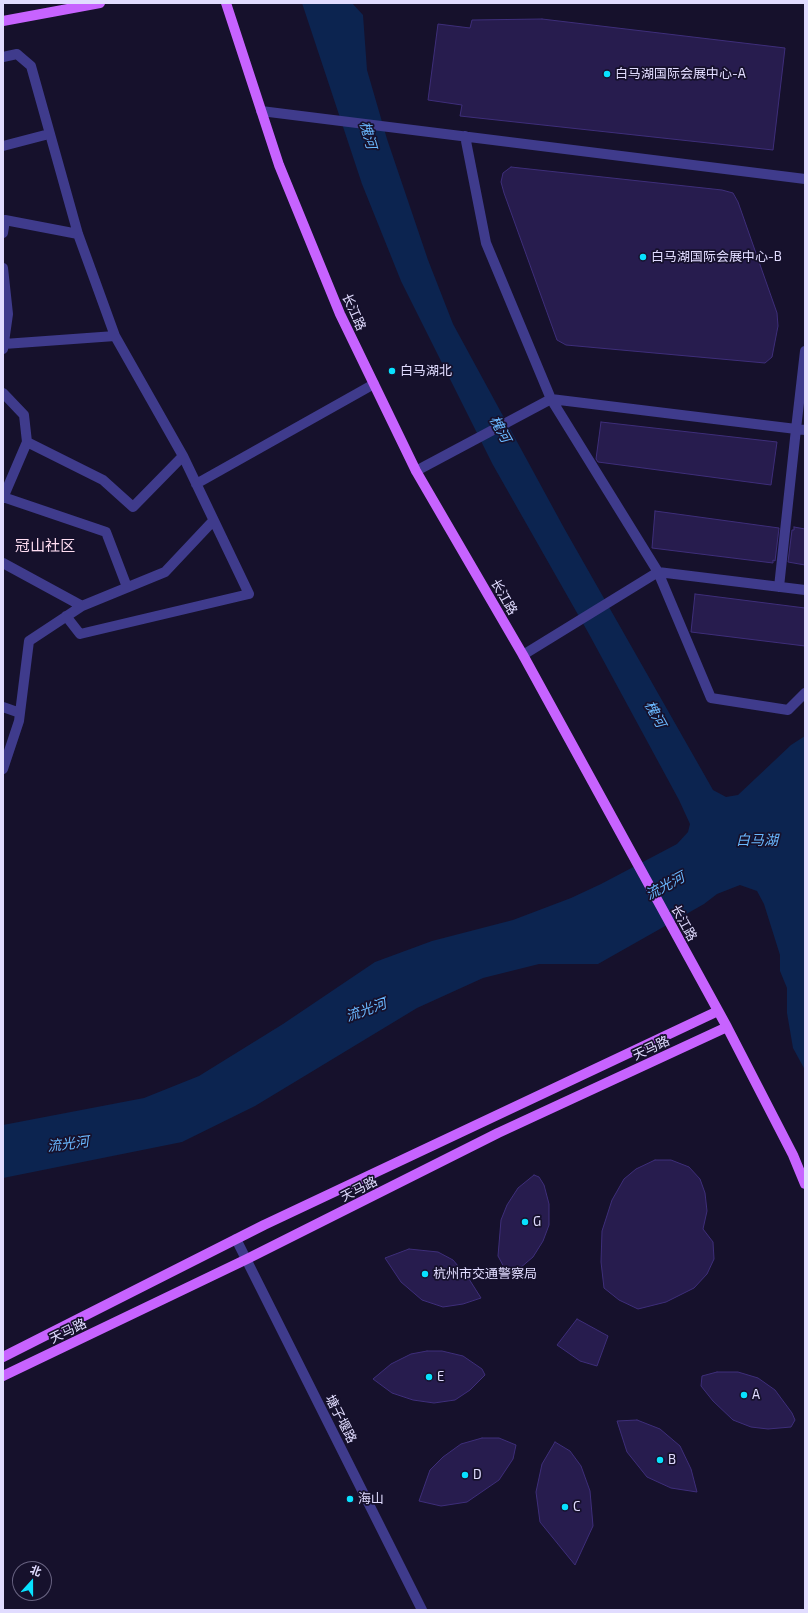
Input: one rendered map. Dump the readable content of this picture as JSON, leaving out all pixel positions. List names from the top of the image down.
{
  "streets": {
    "main road": ["长江路", "天马路"],
    "street": ["塘子堰路"]
  },
  "crossings": [
    ["长江路", "天马路"],
    ["天马路", "塘子堰路"]
  ],
  "districts": ["冠山社区"],
  "water": ["槐河", "白马湖", "流光河"],
  "places": [
    "白马湖国际会展中心-A",
    "白马湖国际会展中心-B",
    "白马湖北",
    "G",
    "杭州市交通警察局",
    "E",
    "A",
    "B",
    "D",
    "海山",
    "C"
  ],
  "north": "top"
}
